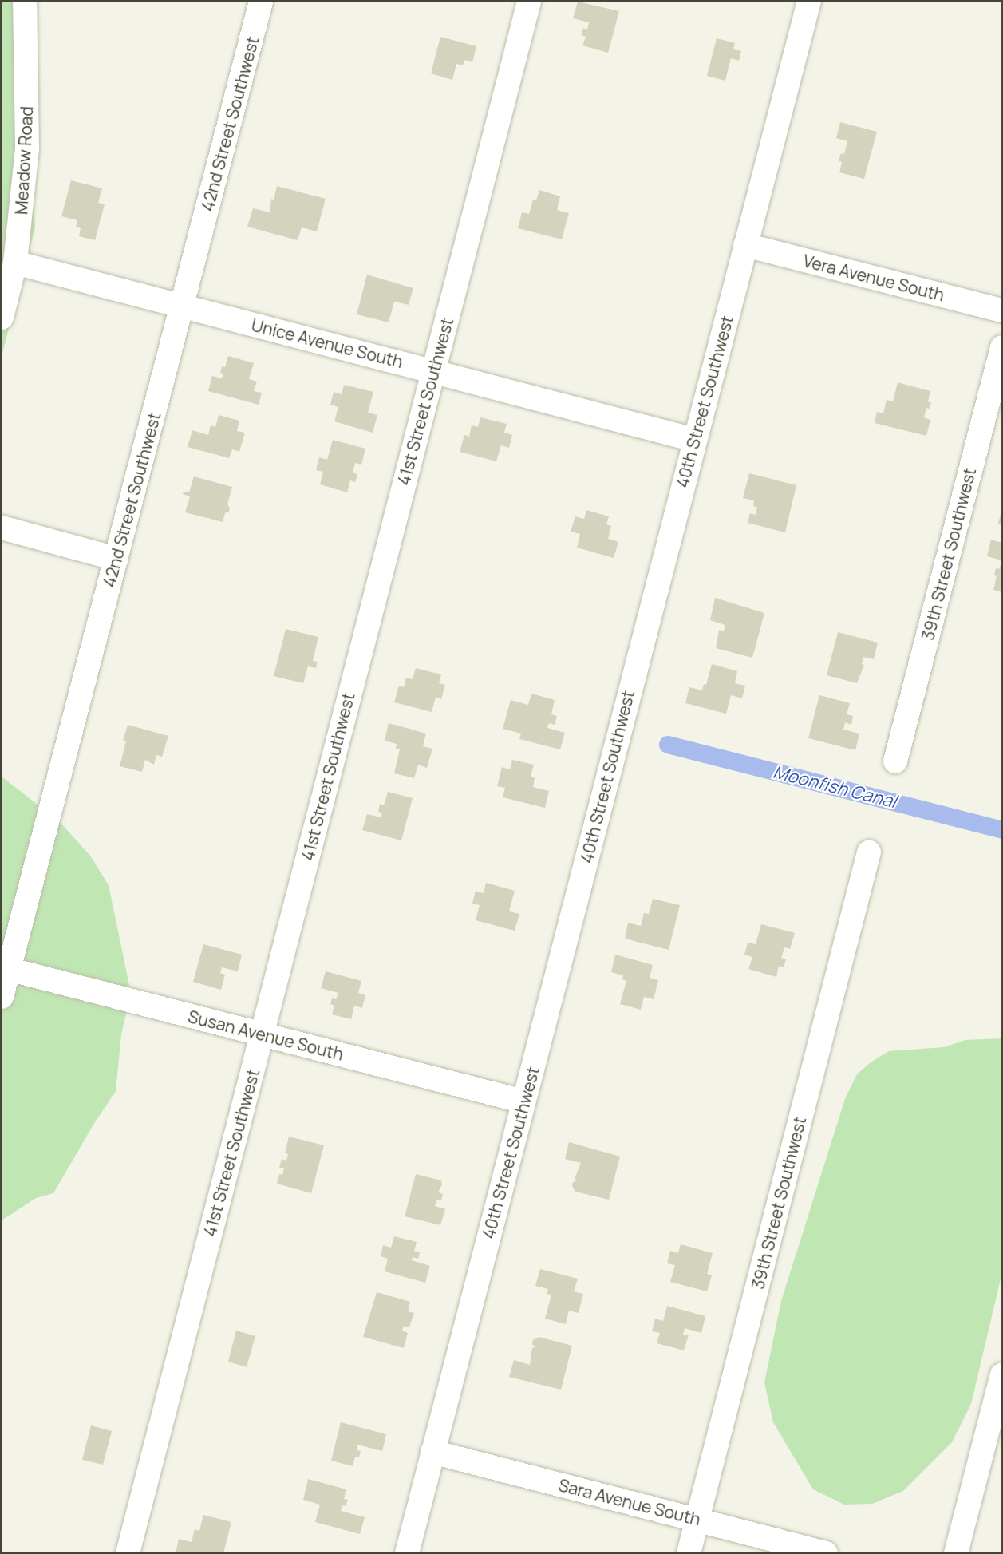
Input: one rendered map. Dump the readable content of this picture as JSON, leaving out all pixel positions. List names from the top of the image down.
{
  "streets": {
    "street": [
      "42nd Street Southwest",
      "Meadow Road",
      "Vera Avenue South",
      "Unice Avenue South",
      "41st Street Southwest",
      "40th Street Southwest",
      "39th Street Southwest",
      "Susan Avenue South",
      "Sara Avenue South"
    ]
  },
  "crossings": [
    ["42nd Street Southwest", "Unice Avenue South"],
    ["42nd Street Southwest", "Susan Avenue South"],
    ["Meadow Road", "Unice Avenue South"],
    ["Vera Avenue South", "40th Street Southwest"],
    ["Unice Avenue South", "41st Street Southwest"],
    ["Unice Avenue South", "40th Street Southwest"],
    ["41st Street Southwest", "Susan Avenue South"],
    ["40th Street Southwest", "Susan Avenue South"],
    ["40th Street Southwest", "Sara Avenue South"],
    ["39th Street Southwest", "Sara Avenue South"]
  ],
  "water": ["Moonfish Canal"]
}
